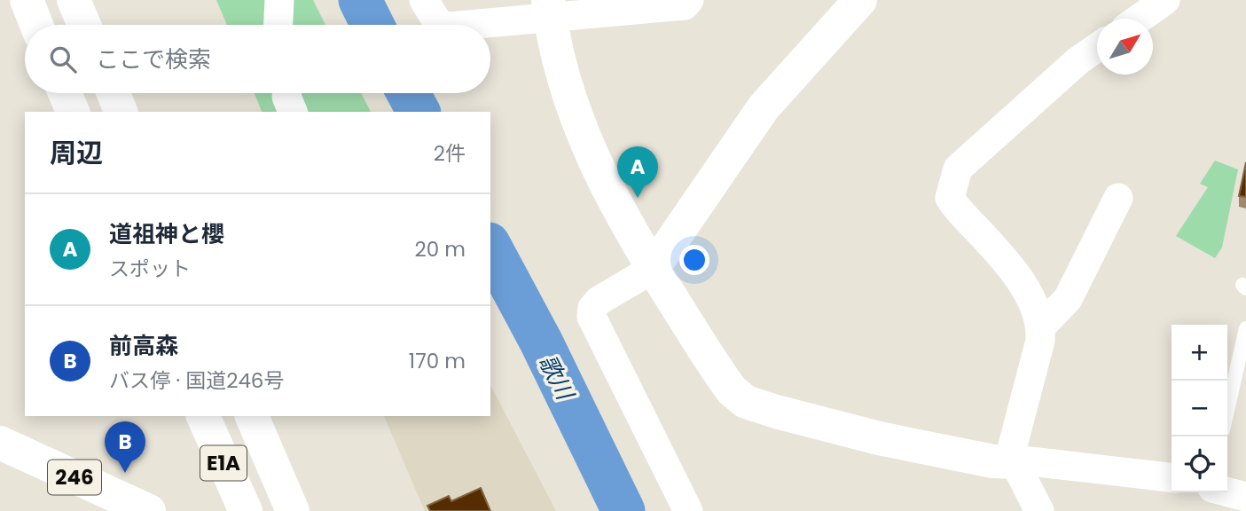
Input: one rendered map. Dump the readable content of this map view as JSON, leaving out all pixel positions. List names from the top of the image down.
{
  "streets": {
    "main road": ["E1A", "246"]
  },
  "water": ["歌川"],
  "north": "top right",
  "page": {
    "search": "ここで検索",
    "heading": ["周辺", "2件"],
    "pins": ["A", "B"],
    "list": [
      {
        "mark": "A",
        "name": "道祖神と櫻",
        "note": "スポット",
        "value": "20 m"
      },
      {
        "mark": "B",
        "name": "前高森",
        "note": "バス停 · 国道246号",
        "value": "170 m"
      }
    ],
    "map_buttons": ["+", "−"]
  }
}
